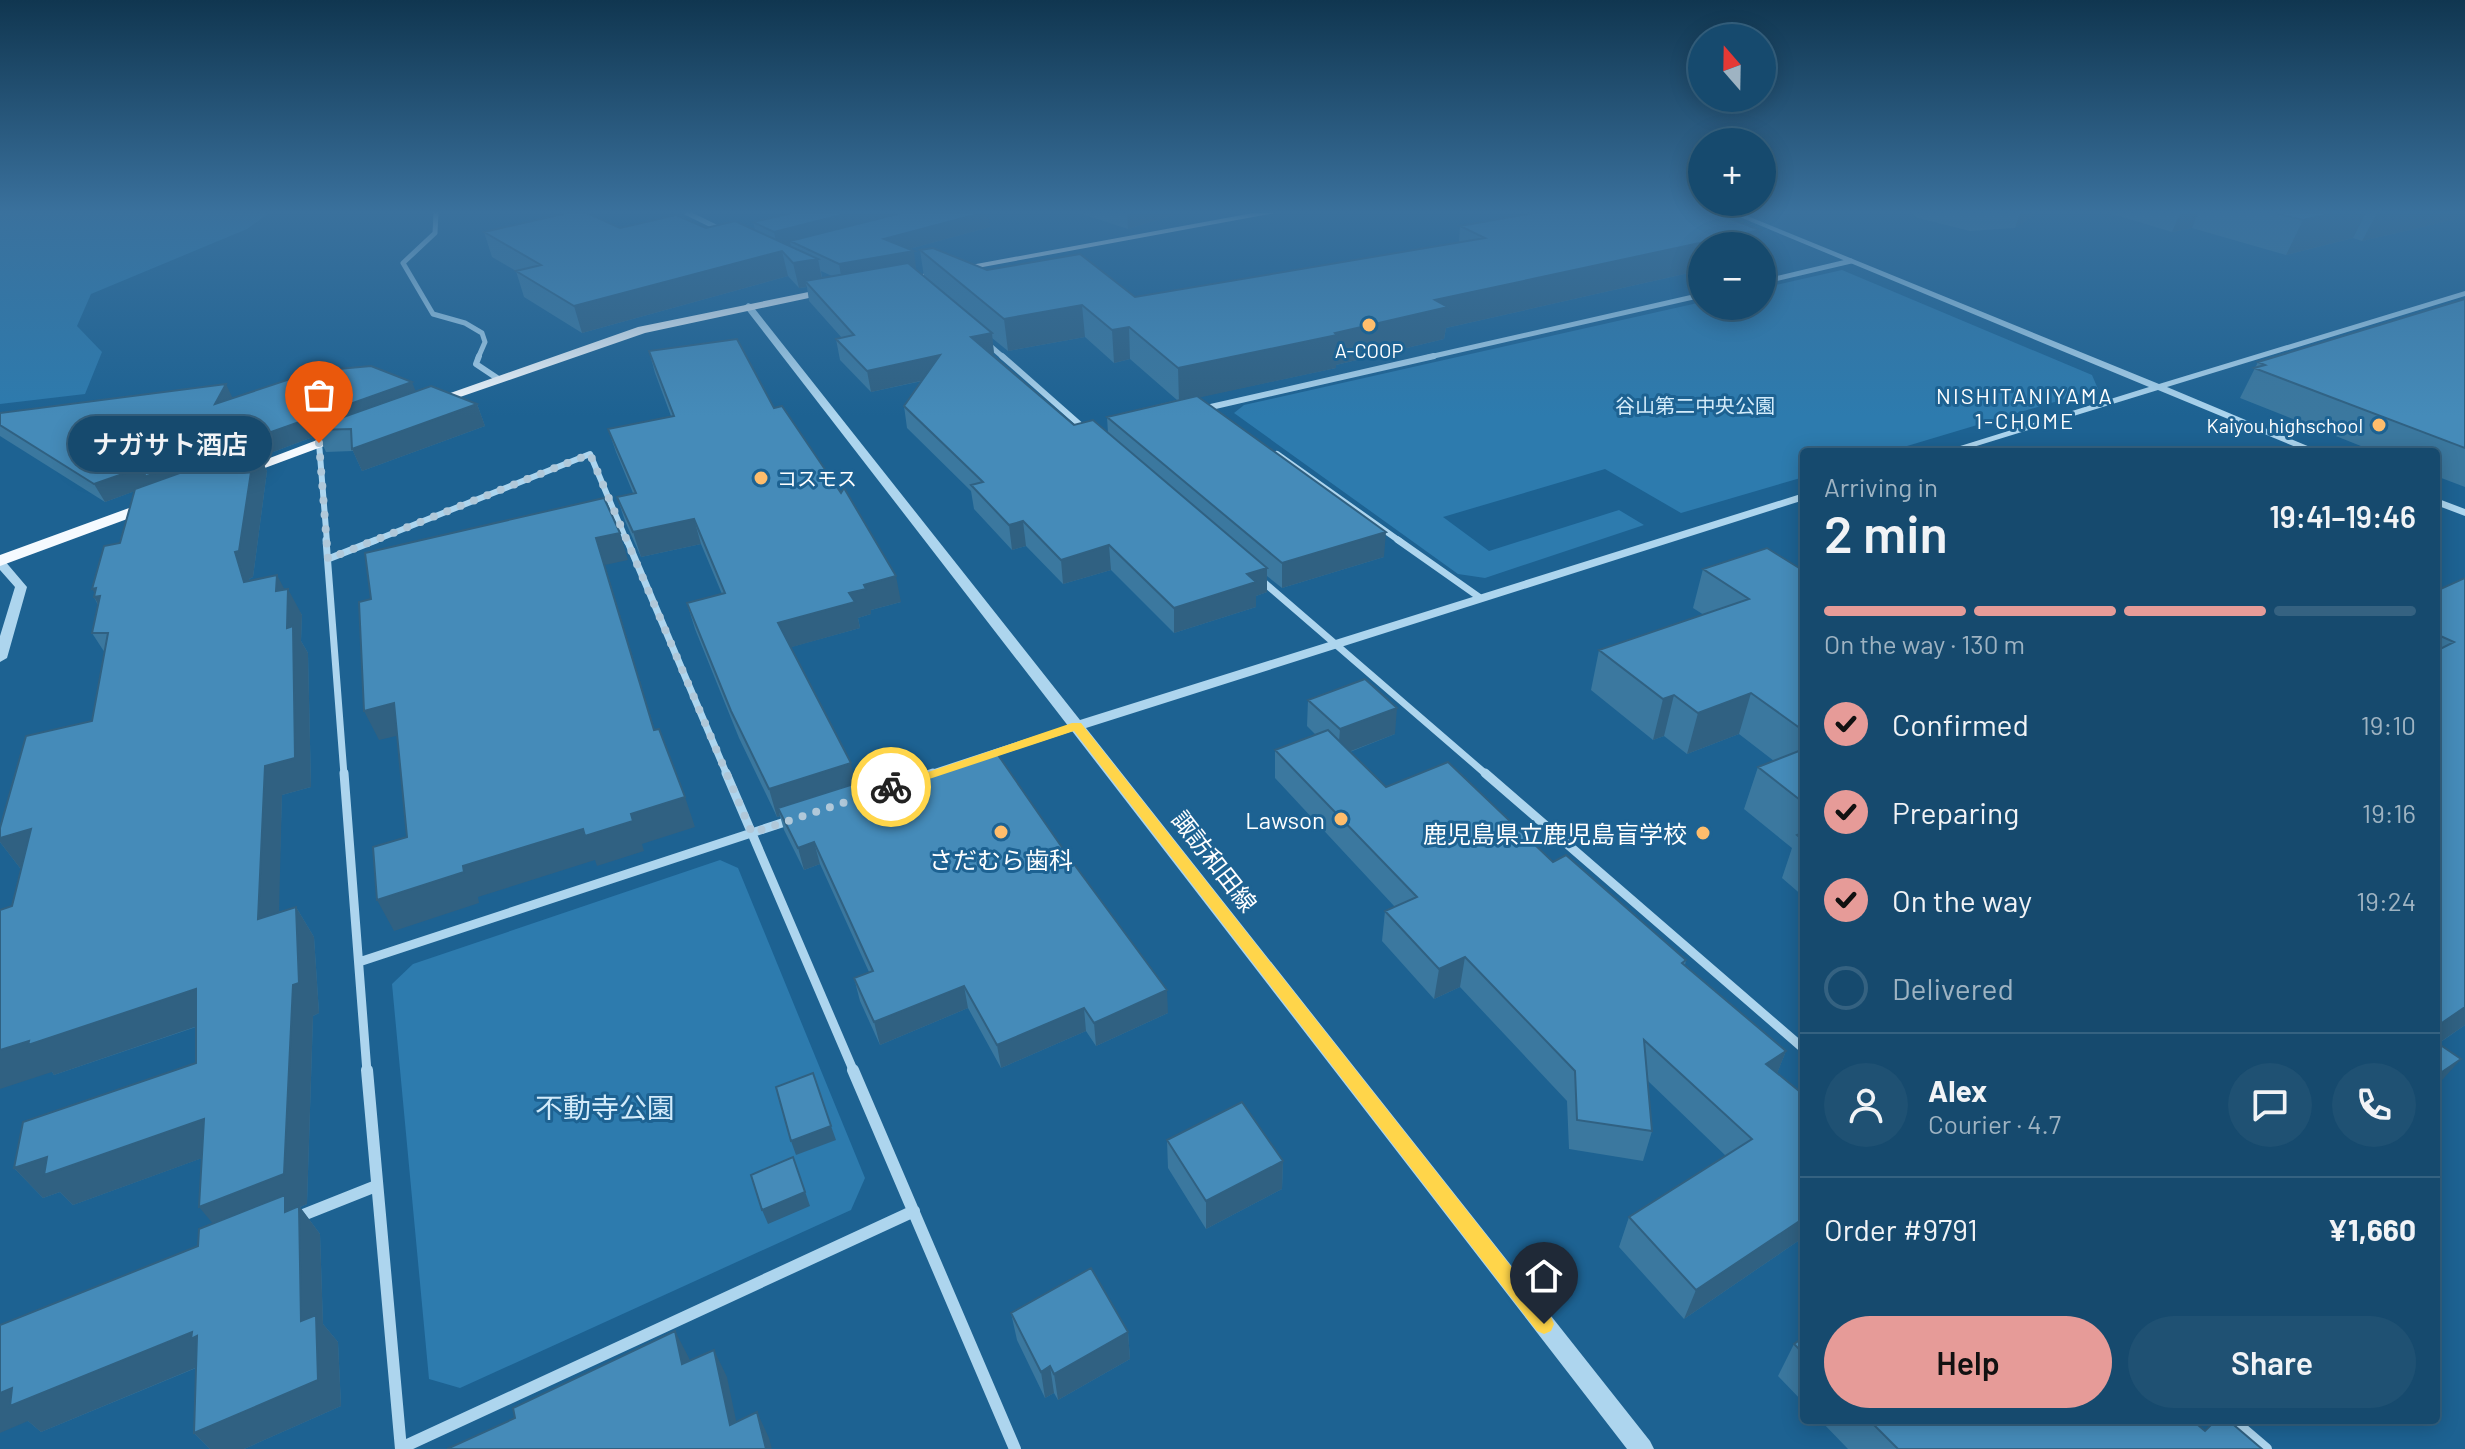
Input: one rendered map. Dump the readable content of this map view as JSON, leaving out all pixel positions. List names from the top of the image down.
{
  "streets": {
    "street": ["諏訪和田線"]
  },
  "districts": ["NISHITANIYAMA 1-CHOME"],
  "parks": ["谷山第二中央公園", "不動寺公園"],
  "places": [
    "A-COOP",
    "Kaiyou highschool",
    "ナガサト酒店",
    "コスモス",
    "Lawson",
    "さだむら歯科",
    "鹿児島県立鹿児島盲学校"
  ],
  "north": "top",
  "page": {
    "map_buttons": ["+", "−"],
    "bubble": "ナガサト酒店",
    "heading": ["2 min", "Arriving in", "19:41–19:46"],
    "panel": [
      "Alex",
      "Courier · 4.7",
      "Order #9791",
      "¥1,660"
    ],
    "bar": "On the way · 130 m",
    "list": [
      ["Confirmed", "19:10"],
      ["Preparing", "19:16"],
      ["On the way", "19:24"],
      "Delivered"
    ],
    "buttons": ["Help", "Share"]
  }
}
